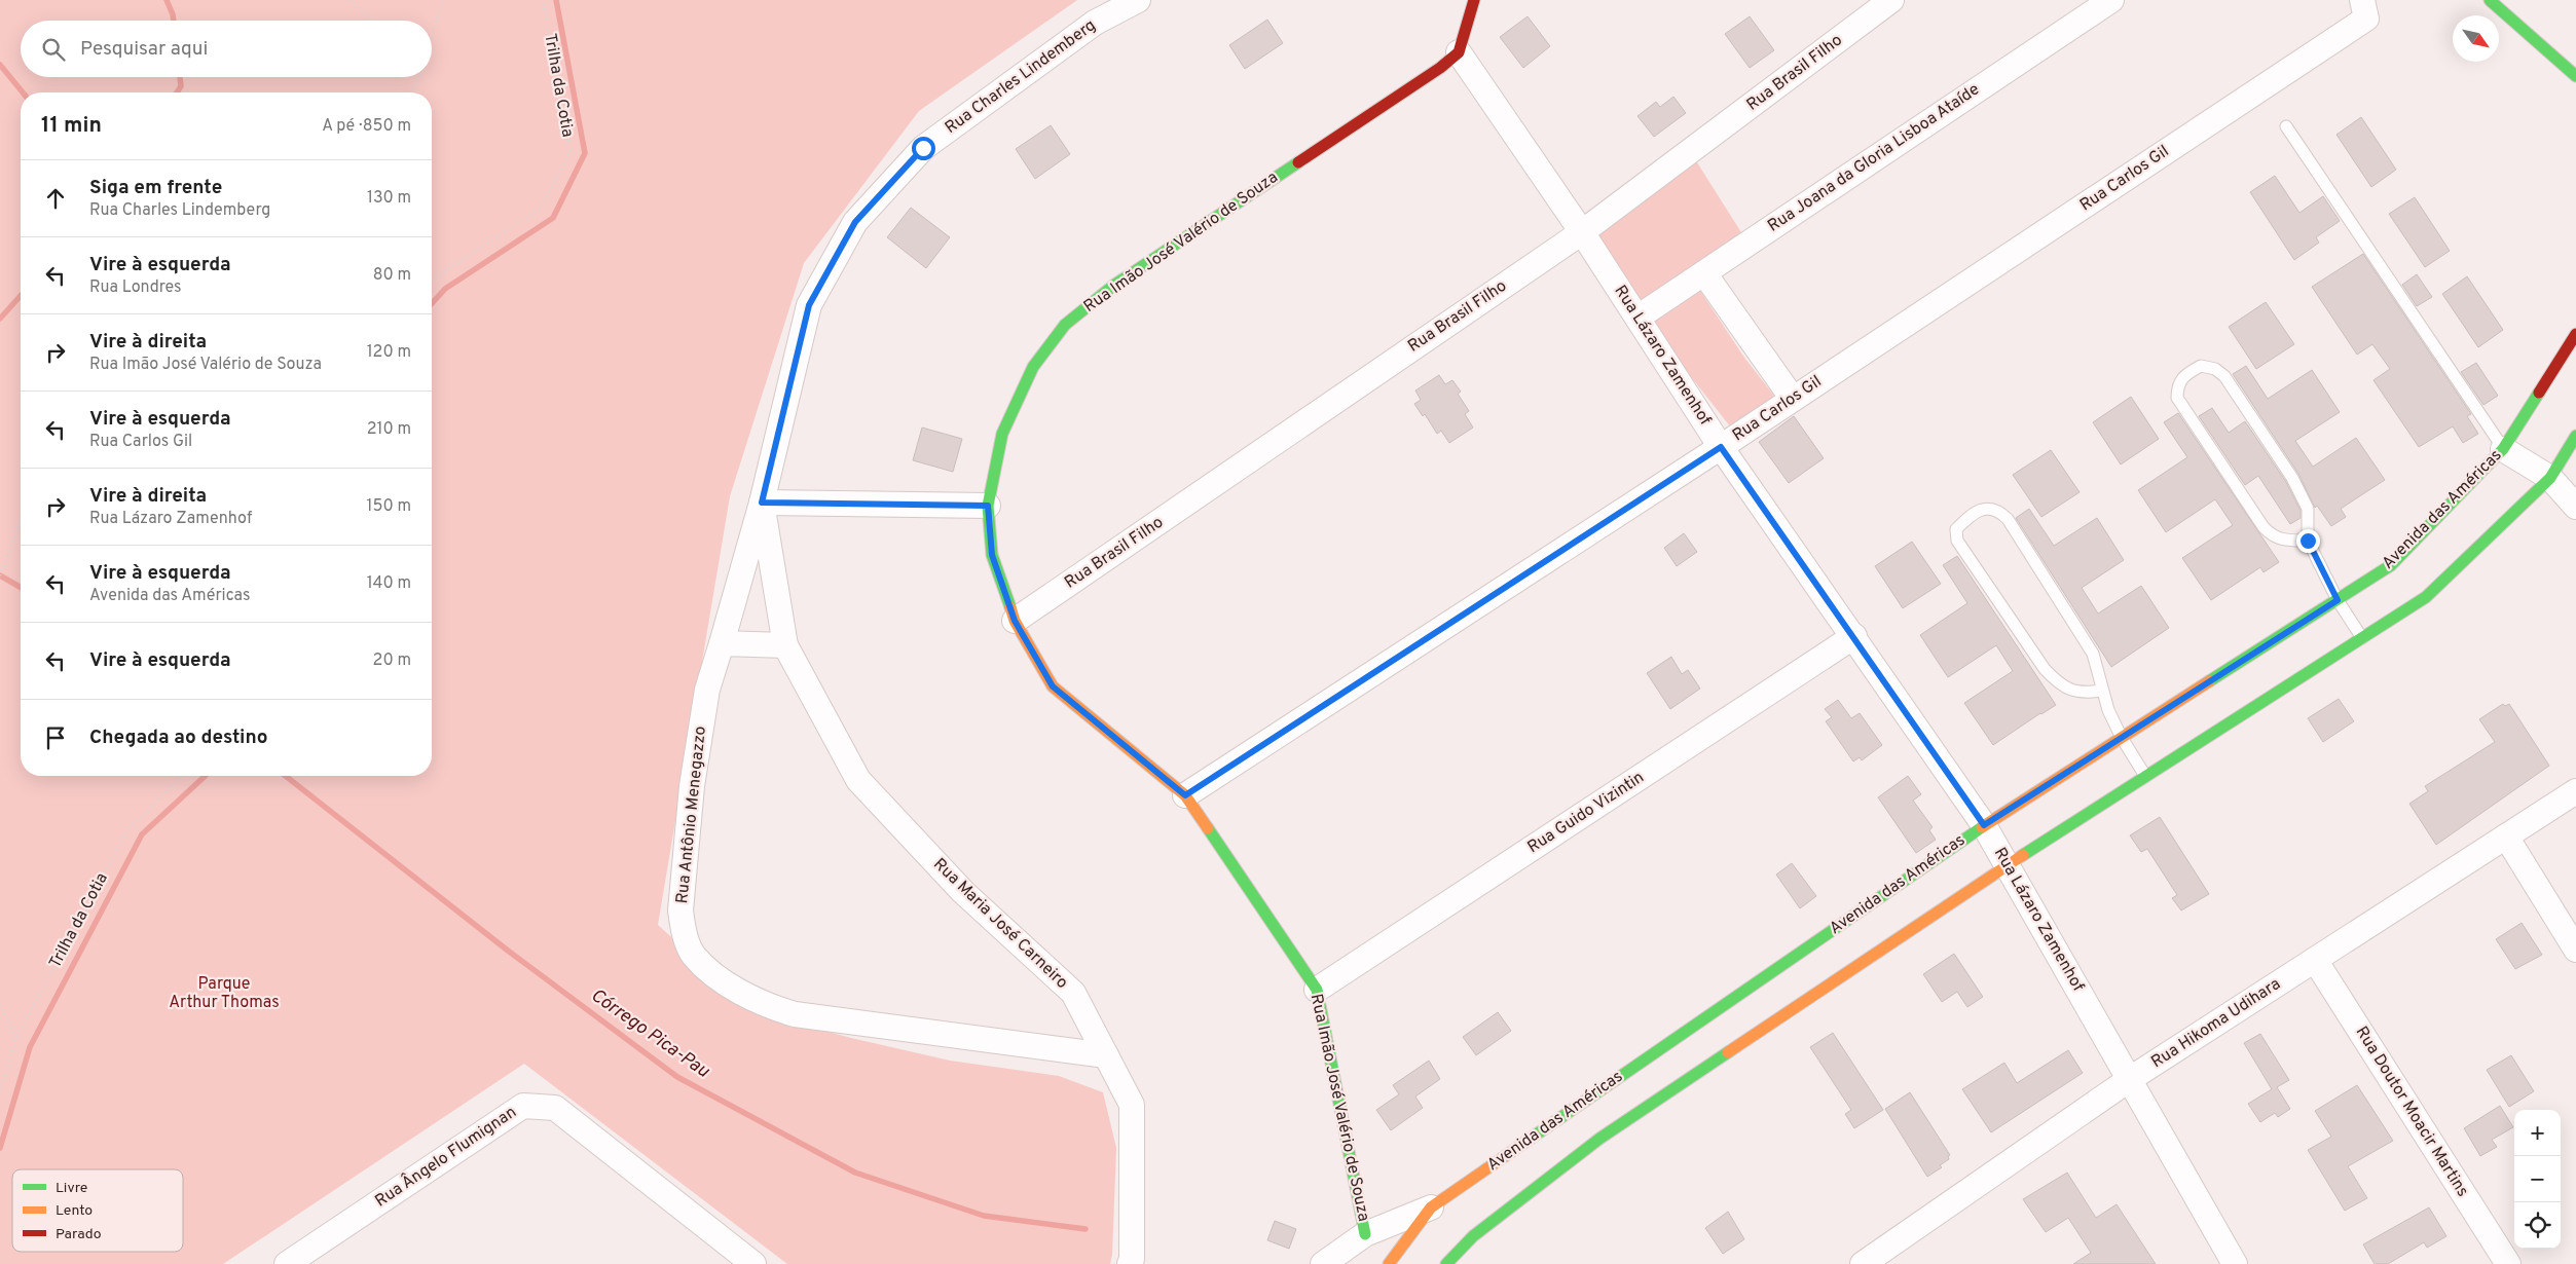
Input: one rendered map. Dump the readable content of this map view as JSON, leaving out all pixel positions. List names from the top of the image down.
{
  "streets": {
    "main road": ["Rua Imão José Valério de Souza", "Avenida das Américas"],
    "street": [
      "Rua Brasil Filho",
      "Rua Charles Lindemberg",
      "Rua Joana da Gloria Lisboa Ataíde",
      "Rua Carlos Gil",
      "Rua Lázaro Zamenhof",
      "Rua Guido Vizintin",
      "Rua Antônio Menegazzo",
      "Rua Maria José Carneiro",
      "Rua Hikoma Udihara",
      "Rua Doutor Moacir Martins",
      "Rua Ângelo Flumignan"
    ],
    "path": ["Trilha da Cotia"]
  },
  "crossings": [
    ["Rua Brasil Filho", "Rua Imão José Valério de Souza"],
    ["Rua Brasil Filho", "Rua Lázaro Zamenhof"],
    ["Rua Charles Lindemberg", "Rua Antônio Menegazzo"],
    ["Rua Charles Lindemberg", "Rua Maria José Carneiro"],
    ["Rua Joana da Gloria Lisboa Ataíde", "Rua Lázaro Zamenhof"],
    ["Rua Carlos Gil", "Rua Imão José Valério de Souza"],
    ["Rua Carlos Gil", "Rua Lázaro Zamenhof"],
    ["Rua Imão José Valério de Souza", "Rua Lázaro Zamenhof"],
    ["Rua Imão José Valério de Souza", "Rua Guido Vizintin"],
    ["Rua Lázaro Zamenhof", "Avenida das Américas"],
    ["Rua Lázaro Zamenhof", "Rua Guido Vizintin"],
    ["Rua Lázaro Zamenhof", "Rua Hikoma Udihara"],
    ["Rua Antônio Menegazzo", "Rua Maria José Carneiro"],
    ["Rua Hikoma Udihara", "Rua Doutor Moacir Martins"]
  ],
  "water": ["Córrego Pica-Pau"],
  "parks": ["Parque Arthur Thomas"],
  "legend": ["Livre", "Lento", "Parado"],
  "north": "bottom right",
  "page": {
    "search": "Pesquisar aqui",
    "heading": ["11 min", "A pé · 850 m"],
    "list": [
      ["Siga em frente", "Rua Charles Lindemberg", "130 m"],
      ["Vire à esquerda", "Rua Londres", "80 m"],
      ["Vire à direita", "Rua Imão José Valério de Souza", "120 m"],
      ["Vire à esquerda", "Rua Carlos Gil", "210 m"],
      ["Vire à direita", "Rua Lázaro Zamenhof", "150 m"],
      ["Vire à esquerda", "Avenida das Américas", "140 m"],
      ["Vire à esquerda", "20 m"],
      "Chegada ao destino"
    ],
    "map_buttons": ["+", "−"]
  }
}
